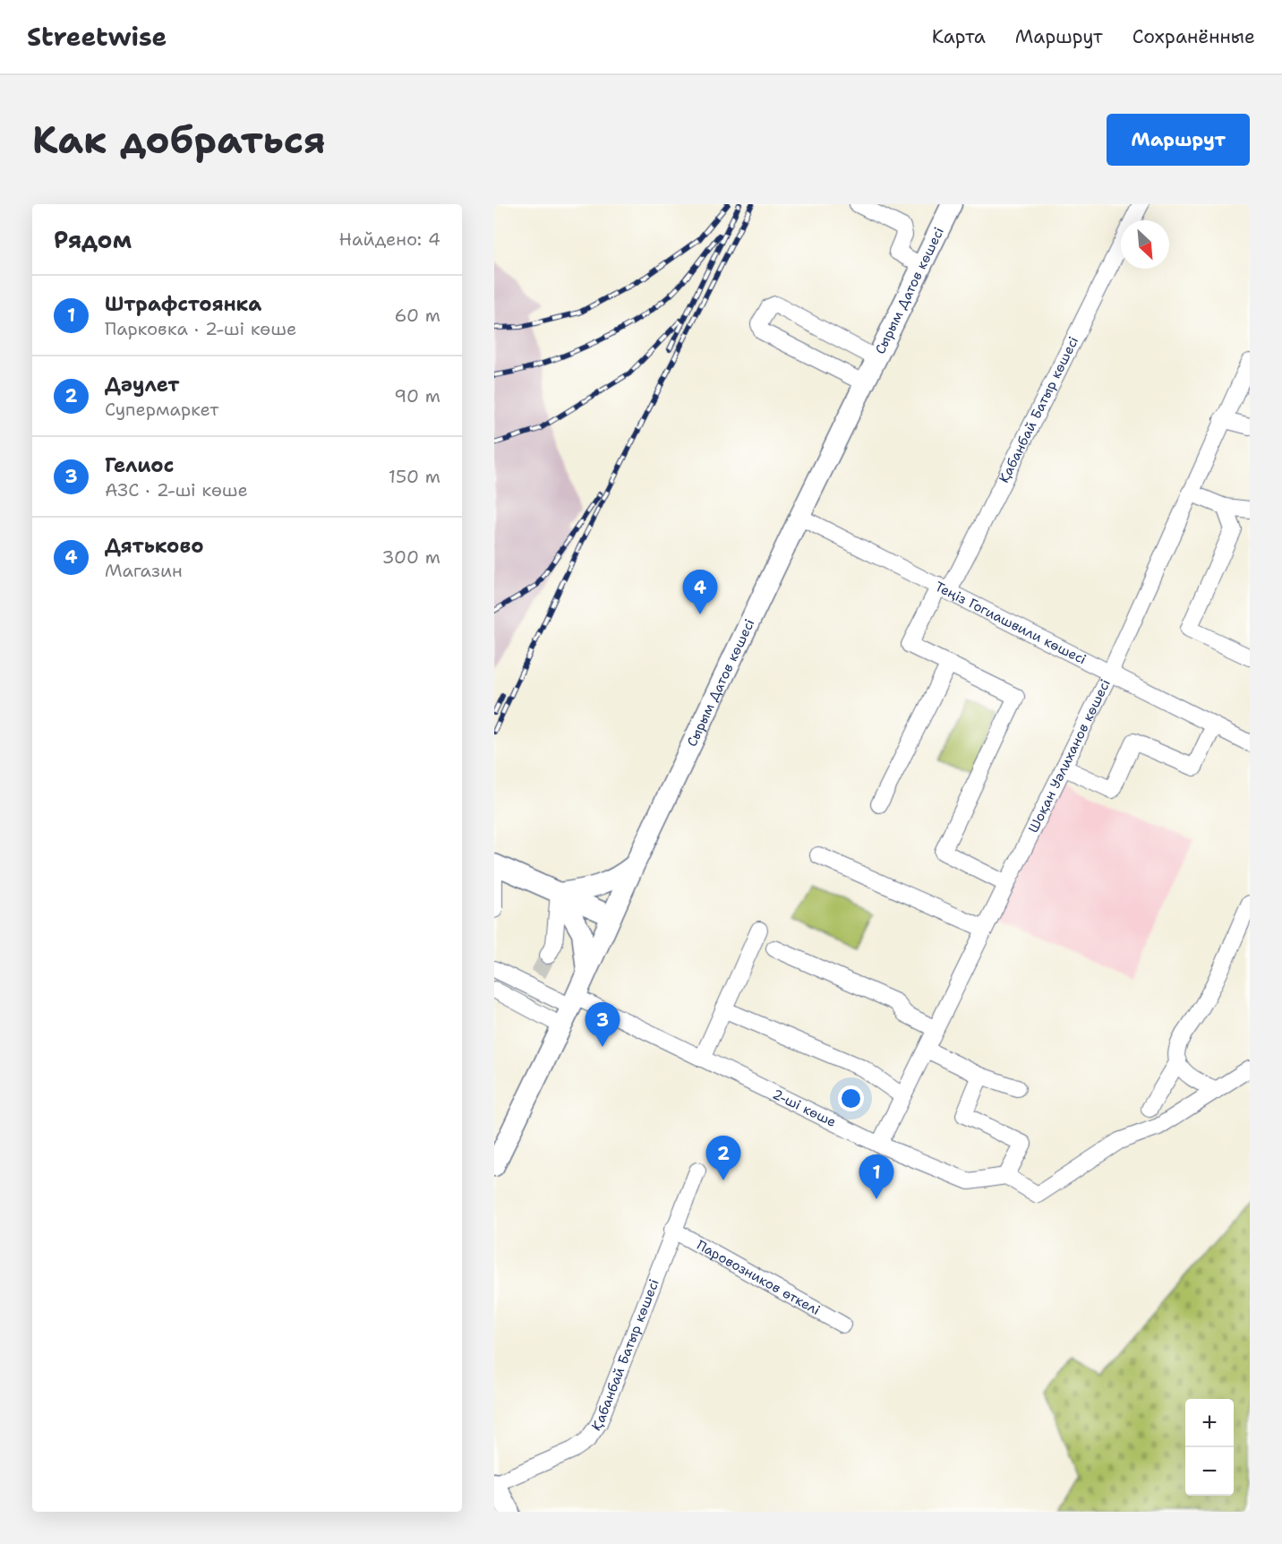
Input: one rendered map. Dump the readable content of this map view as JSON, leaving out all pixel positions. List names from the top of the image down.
{
  "streets": {
    "main road": ["Сырым Датов көшесі"],
    "street": [
      "Қабанбай Батыр көшесі",
      "Теңіз Гогиашвили көшесі",
      "Шоқан Уәлиханов көшесі",
      "2-ші көше",
      "Паровозников өткелі"
    ]
  },
  "crossings": [
    ["Сырым Датов көшесі", "Теңіз Гогиашвили көшесі"],
    ["Сырым Датов көшесі", "2-ші көше"],
    ["Қабанбай Батыр көшесі", "Теңіз Гогиашвили көшесі"],
    ["Қабанбай Батыр көшесі", "Паровозников өткелі"],
    ["Теңіз Гогиашвили көшесі", "Шоқан Уәлиханов көшесі"],
    ["Шоқан Уәлиханов көшесі", "2-ші көше"]
  ],
  "north": "bottom right",
  "page": {
    "header": "Streetwise",
    "nav": ["Карта", "Маршрут", "Сохранённые"],
    "buttons": "Маршрут",
    "title": "Как добраться",
    "heading": ["Рядом", "Найдено: 4"],
    "list": [
      {
        "mark": "1",
        "name": "Штрафстоянка",
        "note": "Парковка · 2-ші көше",
        "value": "60 m"
      },
      {
        "mark": "2",
        "name": "Дәулет",
        "note": "Супермаркет",
        "value": "90 m"
      },
      {
        "mark": "3",
        "name": "Гелиос",
        "note": "АЗС · 2-ші көше",
        "value": "150 m"
      },
      {
        "mark": "4",
        "name": "Дятьково",
        "note": "Магазин",
        "value": "300 m"
      }
    ],
    "pins": [
      "4",
      "3",
      "2",
      "1"
    ],
    "map_buttons": ["+", "−"]
  }
}
